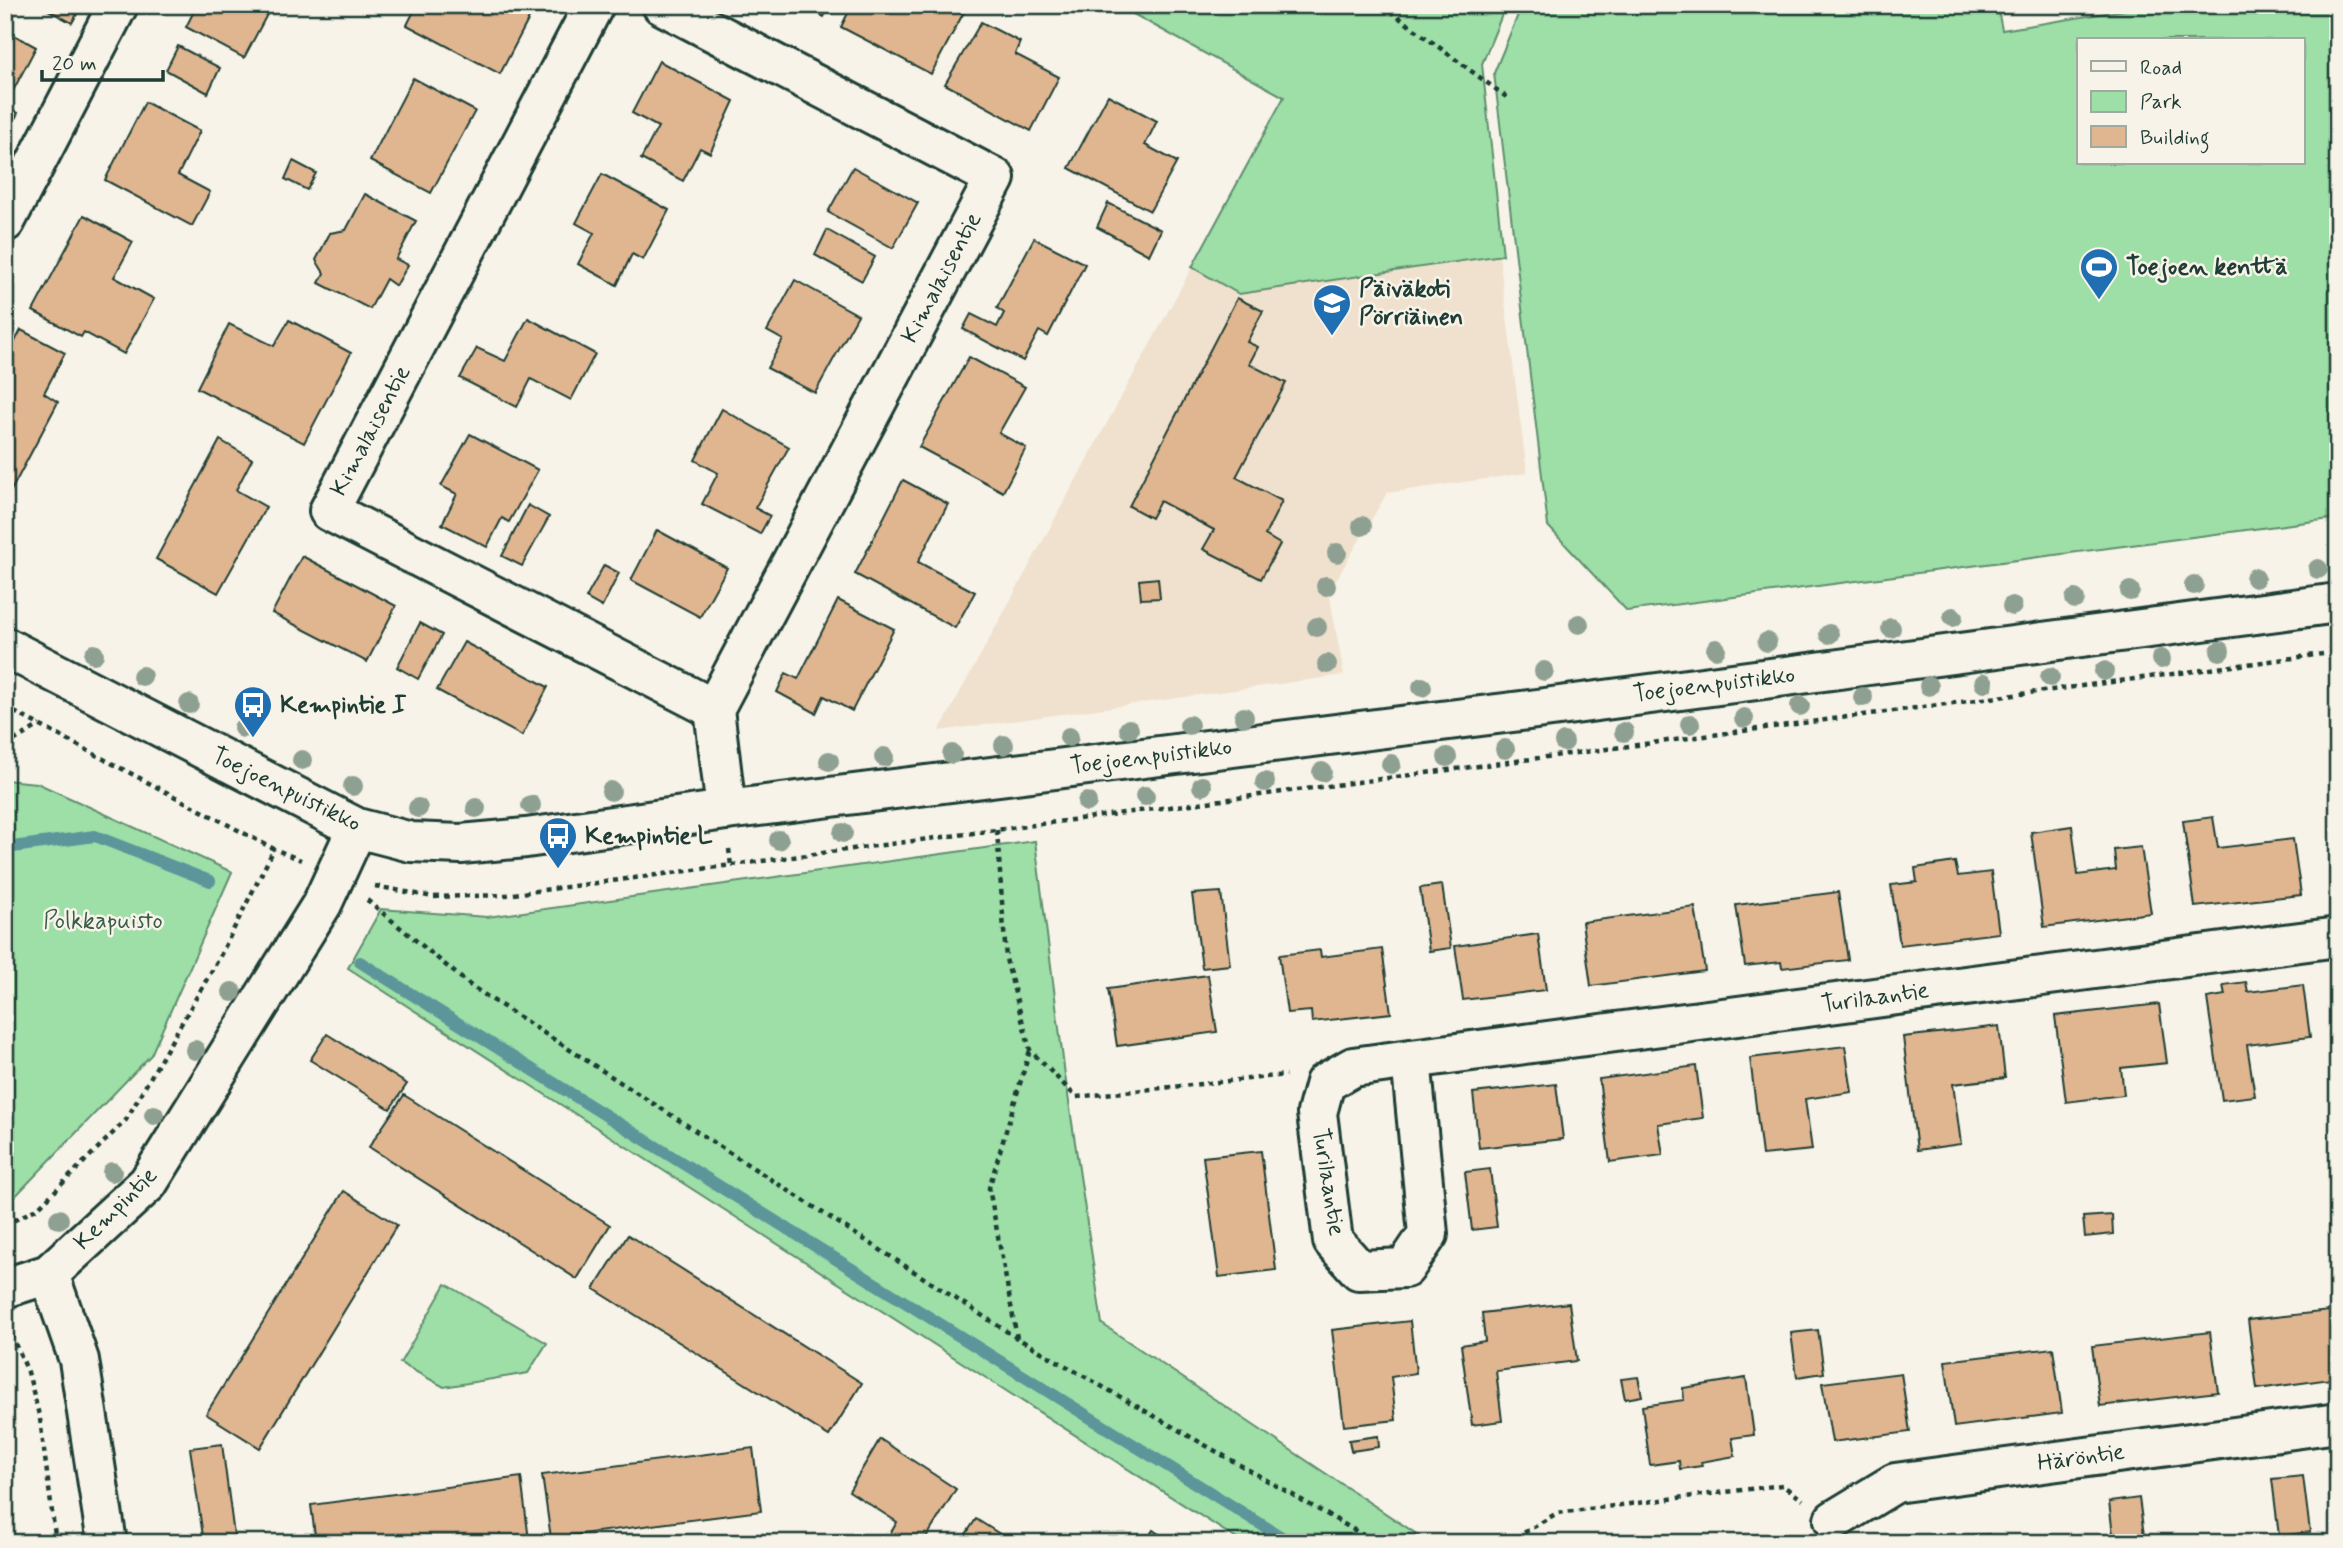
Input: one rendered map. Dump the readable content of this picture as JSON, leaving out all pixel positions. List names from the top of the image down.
{
  "streets": {
    "street": [
      "Kimalaisentie",
      "Toejoenpuistikko",
      "Turilaantie",
      "Kempintie",
      "Häröntie"
    ]
  },
  "crossings": [
    ["Toejoenpuistikko", "Kempintie"]
  ],
  "parks": ["Polkkapuisto"],
  "places": {
    "sports": ["Toejoen kenttä"],
    "school or university": ["Päiväkoti Pörriäinen"],
    "bus stop": ["Kempintie I", "Kempintie L"]
  },
  "legend": ["Road", "Park", "Building"],
  "scale_bar": "20 m"
}
